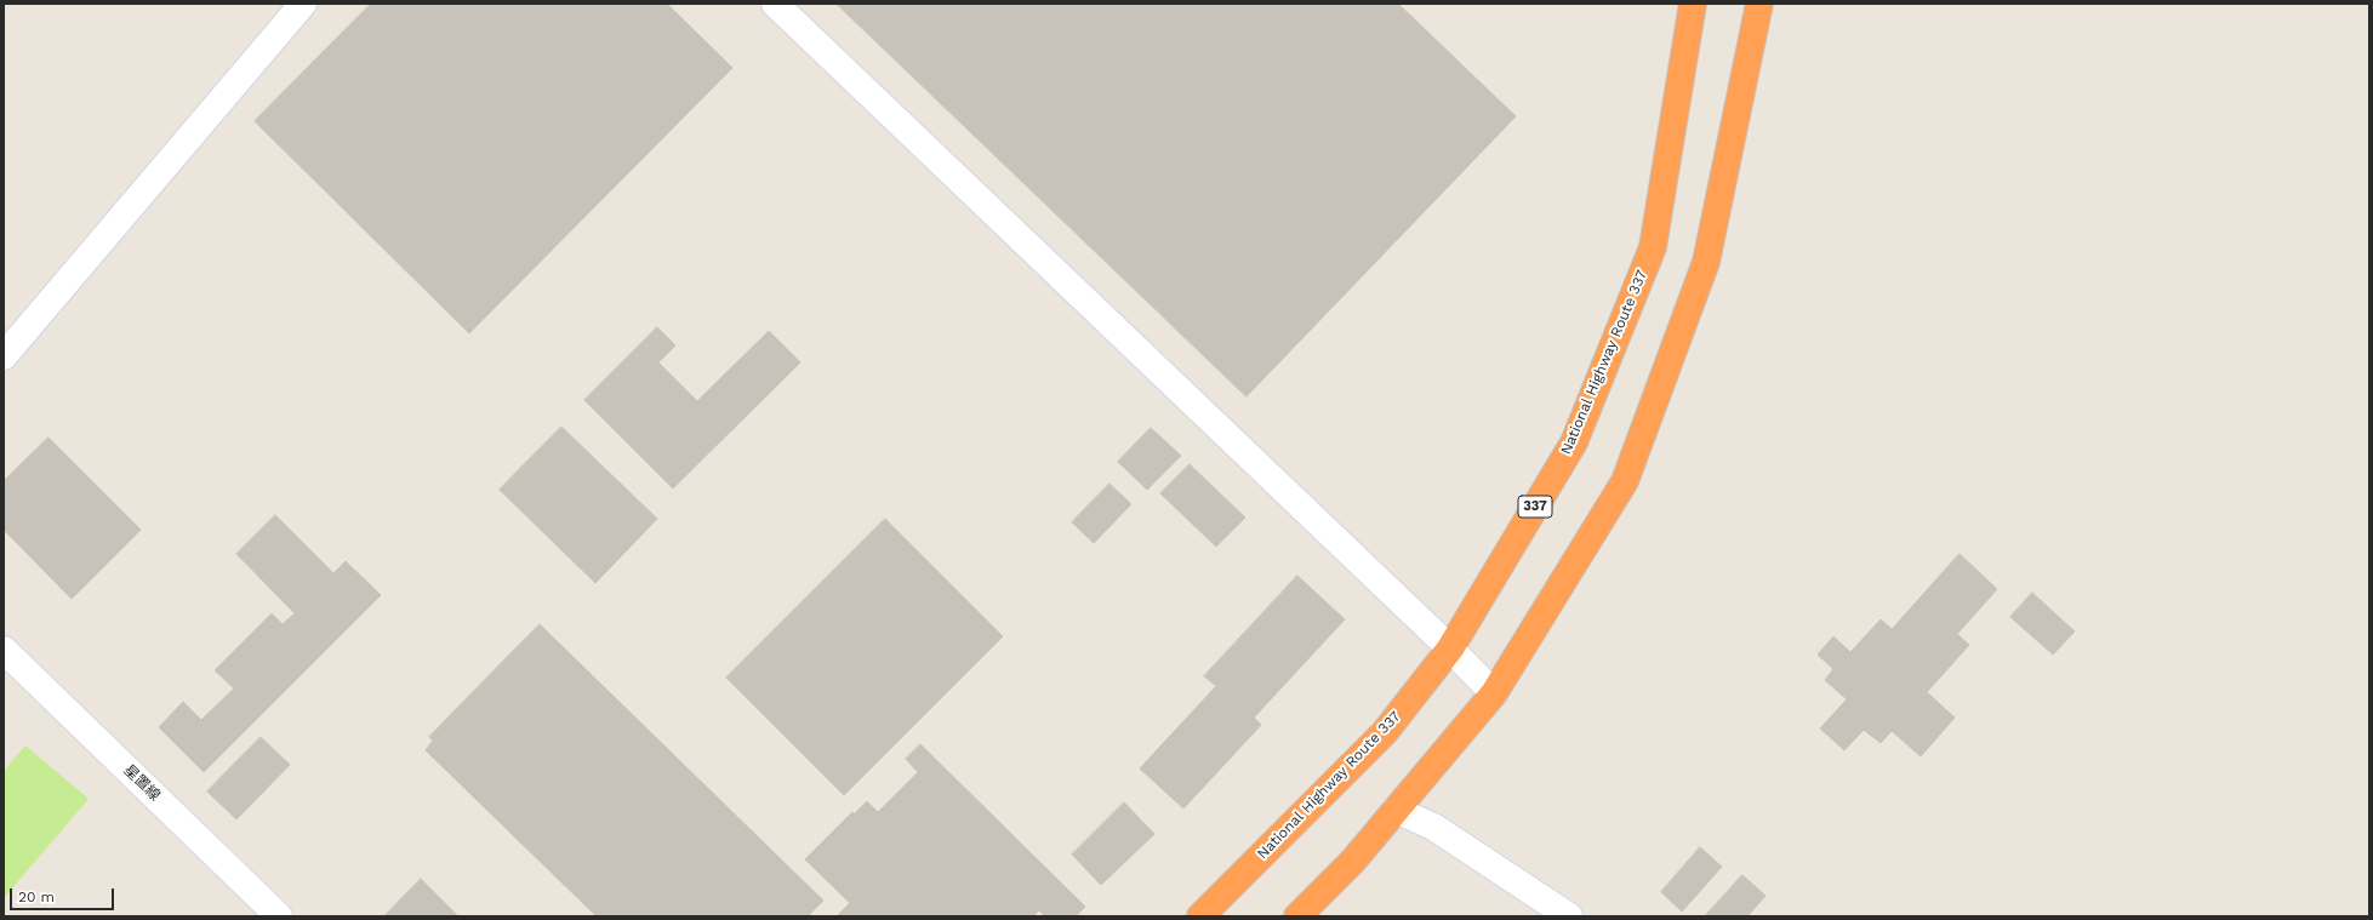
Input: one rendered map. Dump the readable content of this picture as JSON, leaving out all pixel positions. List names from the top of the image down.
{
  "streets": {
    "highway": ["National Highway Route 337", "337"],
    "street": ["星置線"]
  },
  "scale_bar": "20 m"
}
